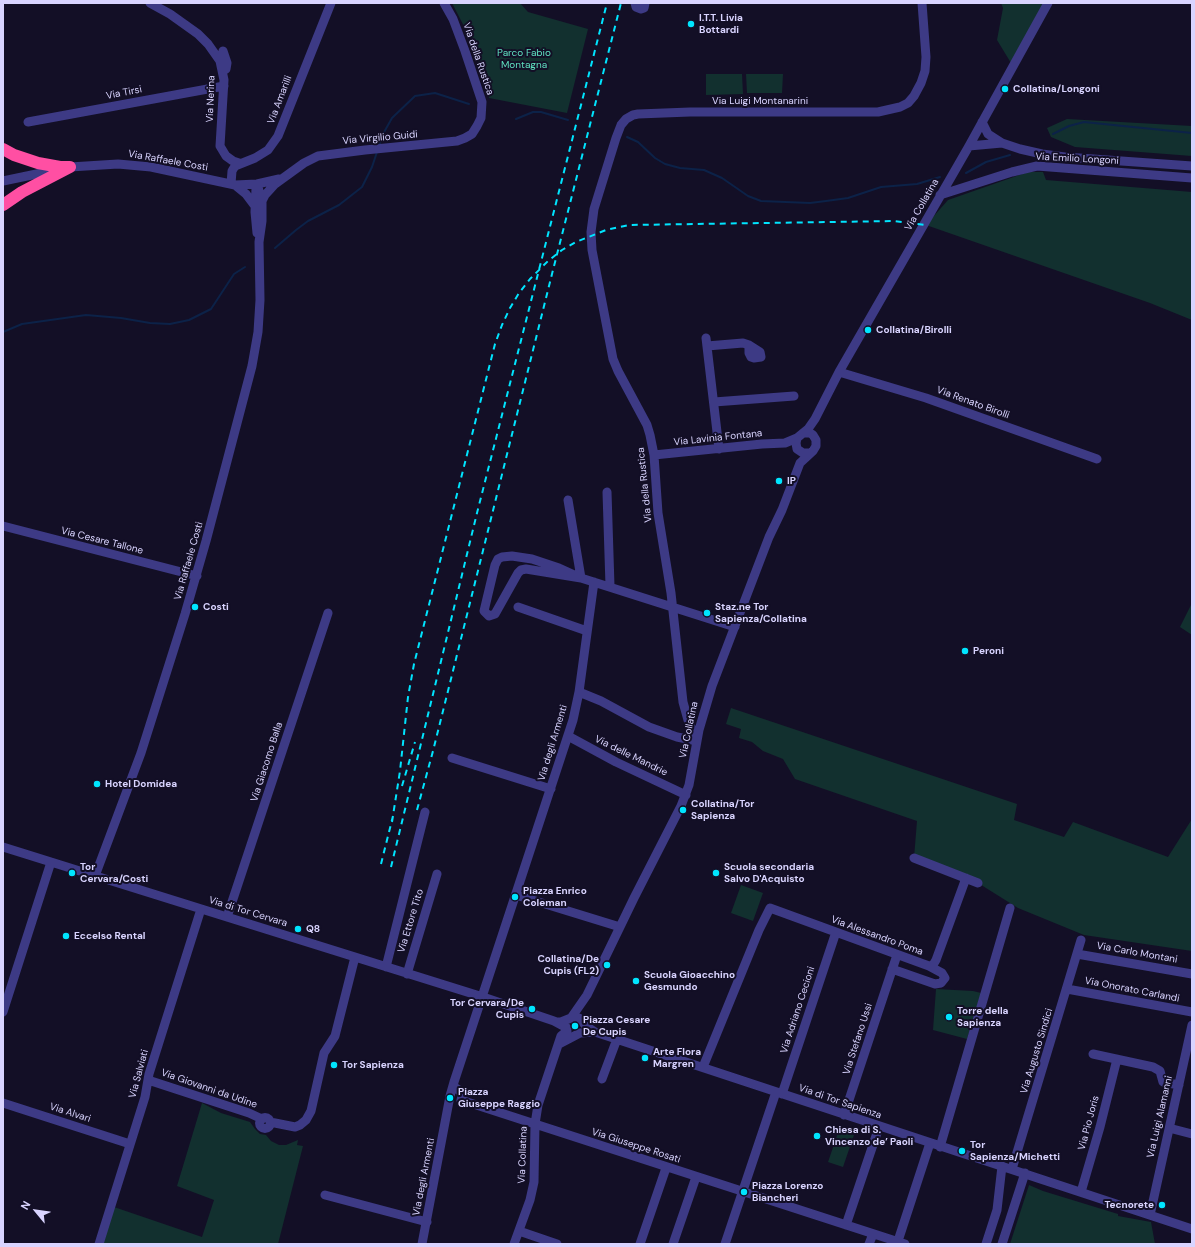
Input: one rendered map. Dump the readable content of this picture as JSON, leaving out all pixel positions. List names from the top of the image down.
{
  "streets": {
    "street": [
      "Via della Rustica",
      "Via Tirsi",
      "Via Nerina",
      "Via Amarilli",
      "Via Luigi Montanarini",
      "Via Virgilio Guidi",
      "Via Emilio Longoni",
      "Via Raffaele Costi",
      "Via Collatina",
      "Via Renato Birolli",
      "Via Lavinia Fontana",
      "Via Cesare Tallone",
      "Via degli Armenti",
      "Via delle Mandrie",
      "Via Giacomo Balla",
      "Via di Tor Cervara",
      "Via Ettore Tito",
      "Via Alessandro Poma",
      "Via Carlo Montani",
      "Via Onorato Carlandi",
      "Via Adriano Cecioni",
      "Via Stefano Ussi",
      "Via Augusto Sindici",
      "Via Salviati",
      "Via Giovanni da Udine",
      "Via di Tor Sapienza",
      "Via Alvari",
      "Via Luigi Alamanni",
      "Via Pio Joris",
      "Via Giuseppe Rosati"
    ]
  },
  "crossings": [
    ["Via della Rustica", "Via Luigi Montanarini"],
    ["Via della Rustica", "Via Virgilio Guidi"],
    ["Via della Rustica", "Via Collatina"],
    ["Via della Rustica", "Via Lavinia Fontana"],
    ["Via Tirsi", "Via Nerina"],
    ["Via Nerina", "Via Amarilli"],
    ["Via Virgilio Guidi", "Via Raffaele Costi"],
    ["Via Emilio Longoni", "Via Collatina"],
    ["Via Raffaele Costi", "Via Cesare Tallone"],
    ["Via Raffaele Costi", "Via di Tor Cervara"],
    ["Via Collatina", "Via Renato Birolli"],
    ["Via Collatina", "Via Lavinia Fontana"],
    ["Via Collatina", "Via delle Mandrie"],
    ["Via Collatina", "Via di Tor Cervara"],
    ["Via Collatina", "Via Giuseppe Rosati"],
    ["Via degli Armenti", "Via delle Mandrie"],
    ["Via Giacomo Balla", "Via di Tor Cervara"],
    ["Via di Tor Cervara", "Via Ettore Tito"],
    ["Via di Tor Cervara", "Via Salviati"],
    ["Via di Tor Cervara", "Via Giovanni da Udine"],
    ["Via Alessandro Poma", "Via Adriano Cecioni"],
    ["Via Alessandro Poma", "Via Stefano Ussi"],
    ["Via Alessandro Poma", "Via di Tor Sapienza"],
    ["Via Carlo Montani", "Via Augusto Sindici"],
    ["Via Onorato Carlandi", "Via Augusto Sindici"],
    ["Via Adriano Cecioni", "Via di Tor Sapienza"],
    ["Via Adriano Cecioni", "Via Giuseppe Rosati"],
    ["Via Stefano Ussi", "Via di Tor Sapienza"],
    ["Via Augusto Sindici", "Via di Tor Sapienza"],
    ["Via Salviati", "Via Giovanni da Udine"],
    ["Via Salviati", "Via Alvari"],
    ["Via di Tor Sapienza", "Via Luigi Alamanni"],
    ["Via di Tor Sapienza", "Via Pio Joris"]
  ],
  "parks": ["Parco Fabio Montagna"],
  "places": [
    "I.T.T. Livia Bottardi",
    "Collatina/Longoni",
    "Collatina/Birolli",
    "IP",
    "Costi",
    "Staz.ne Tor Sapienza/Collatina",
    "Peroni",
    "Hotel Domidea",
    "Collatina/Tor Sapienza",
    "Tor Cervara/Costi",
    "Scuola secondaria Salvo D'Acquisto",
    "Piazza Enrico Coleman",
    "Q8",
    "Eccelso Rental",
    "Collatina/De Cupis (FL2)",
    "Scuola Gioacchino Gesmundo",
    "Tor Cervara/De Cupis",
    "Torre della Sapienza",
    "Piazza Cesare De Cupis",
    "Arte Flora Margren",
    "Tor Sapienza",
    "Piazza Giuseppe Raggio",
    "Chiesa di S. Vincenzo de’ Paoli",
    "Tor Sapienza/Michetti",
    "Piazza Lorenzo Biancheri",
    "Tecnorete"
  ],
  "north": "top left"
}
